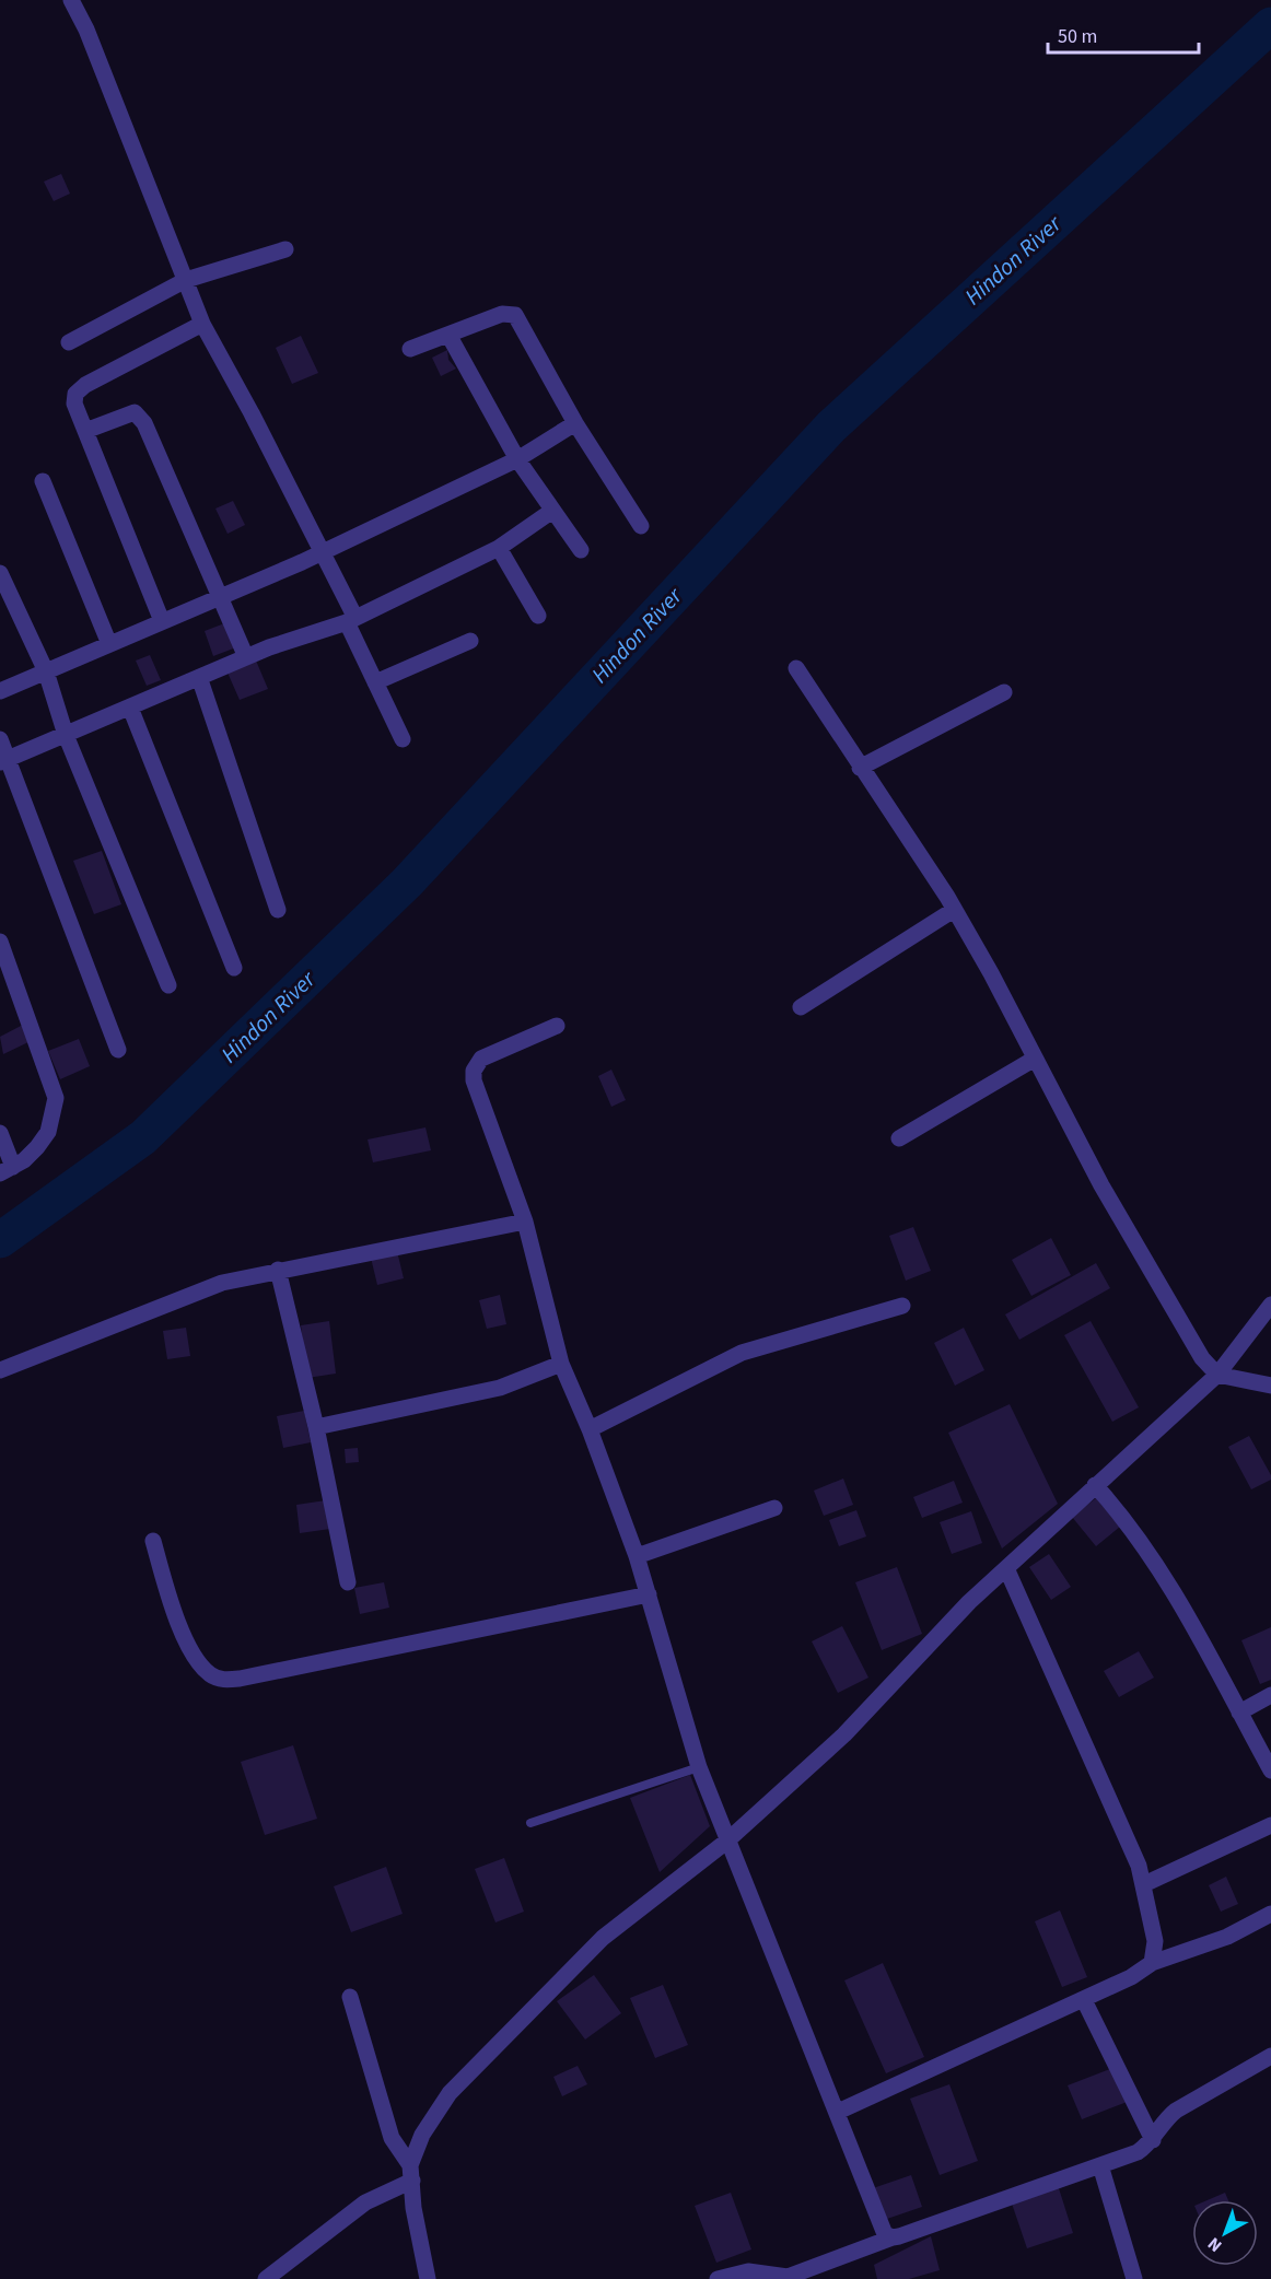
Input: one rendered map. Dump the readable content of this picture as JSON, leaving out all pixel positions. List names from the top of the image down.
{
  "water": ["Hindon River"],
  "scale_bar": "50 m",
  "north": "bottom left"
}
